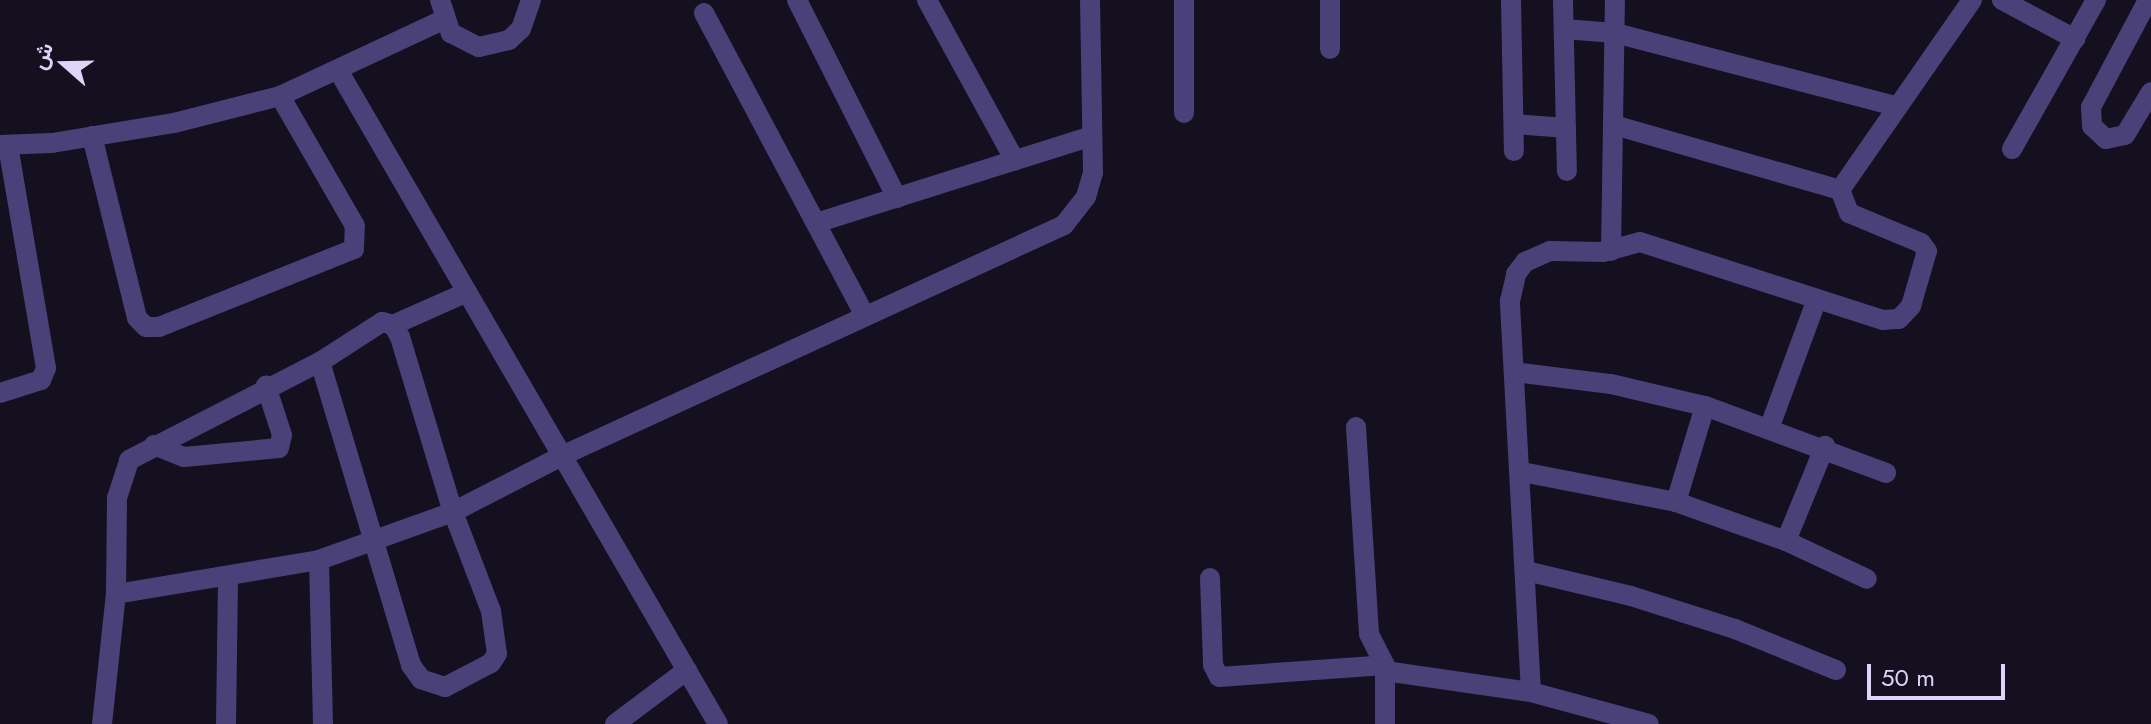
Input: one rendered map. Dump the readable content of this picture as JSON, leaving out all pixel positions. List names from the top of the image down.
{
  "scale_bar": "50 m",
  "north": "left"
}
